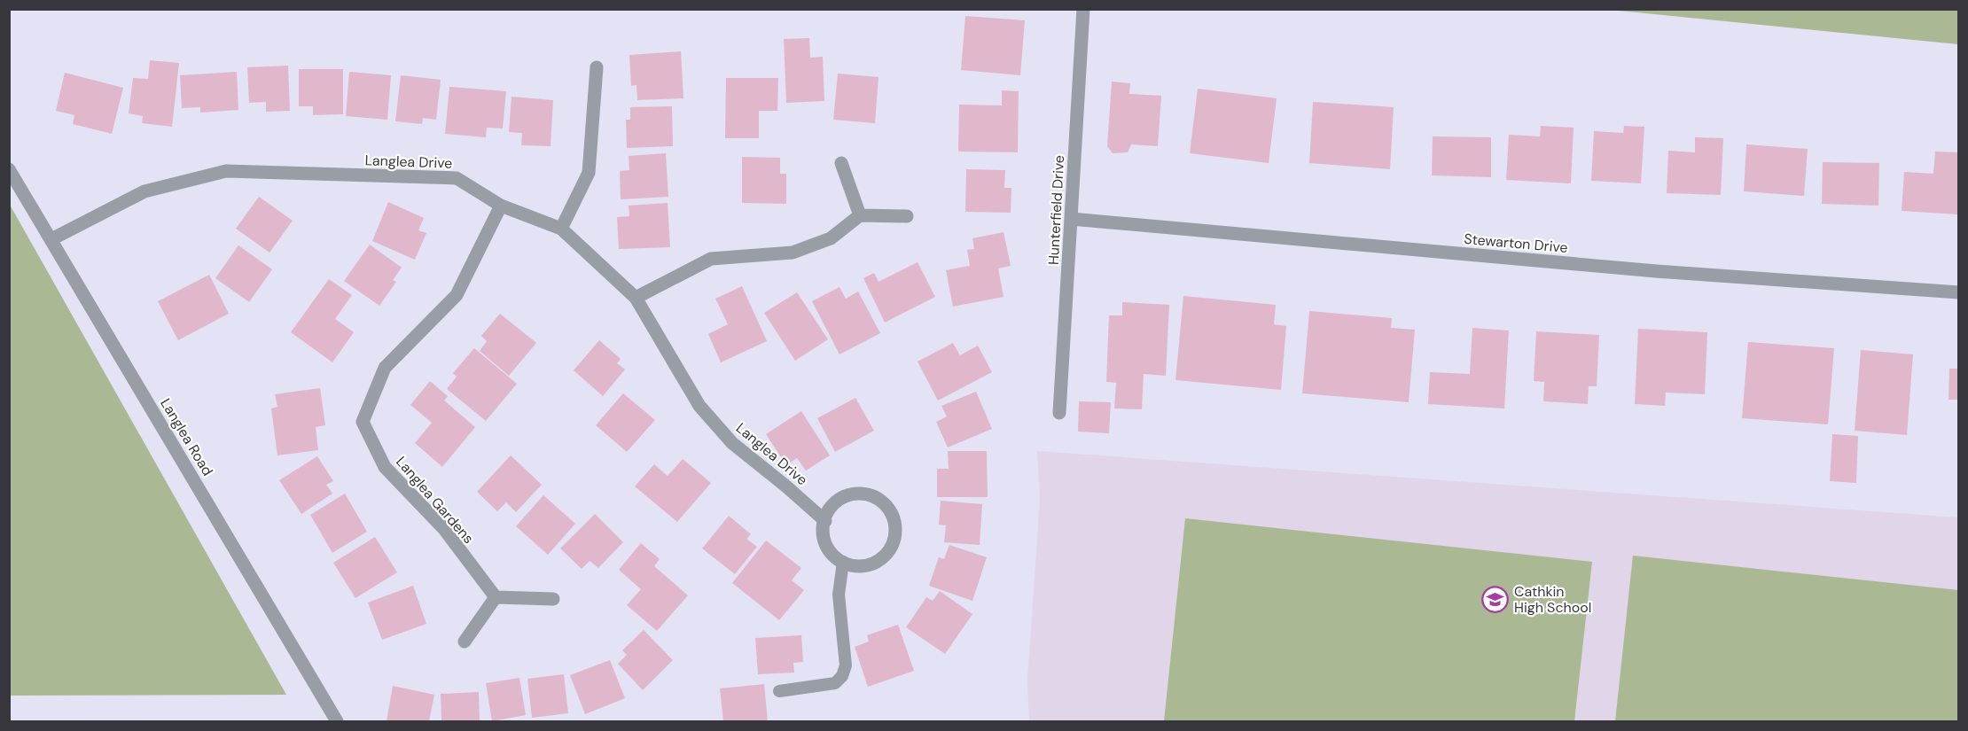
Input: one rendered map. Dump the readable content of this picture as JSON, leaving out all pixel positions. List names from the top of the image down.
{
  "streets": {
    "street": [
      "Langlea Drive",
      "Hunterfield Drive",
      "Stewarton Drive",
      "Langlea Road",
      "Langlea Gardens"
    ]
  },
  "crossings": [
    ["Langlea Drive", "Langlea Road"],
    ["Langlea Drive", "Langlea Gardens"],
    ["Hunterfield Drive", "Stewarton Drive"]
  ],
  "places": {
    "school or university": ["Cathkin High School"]
  }
}
